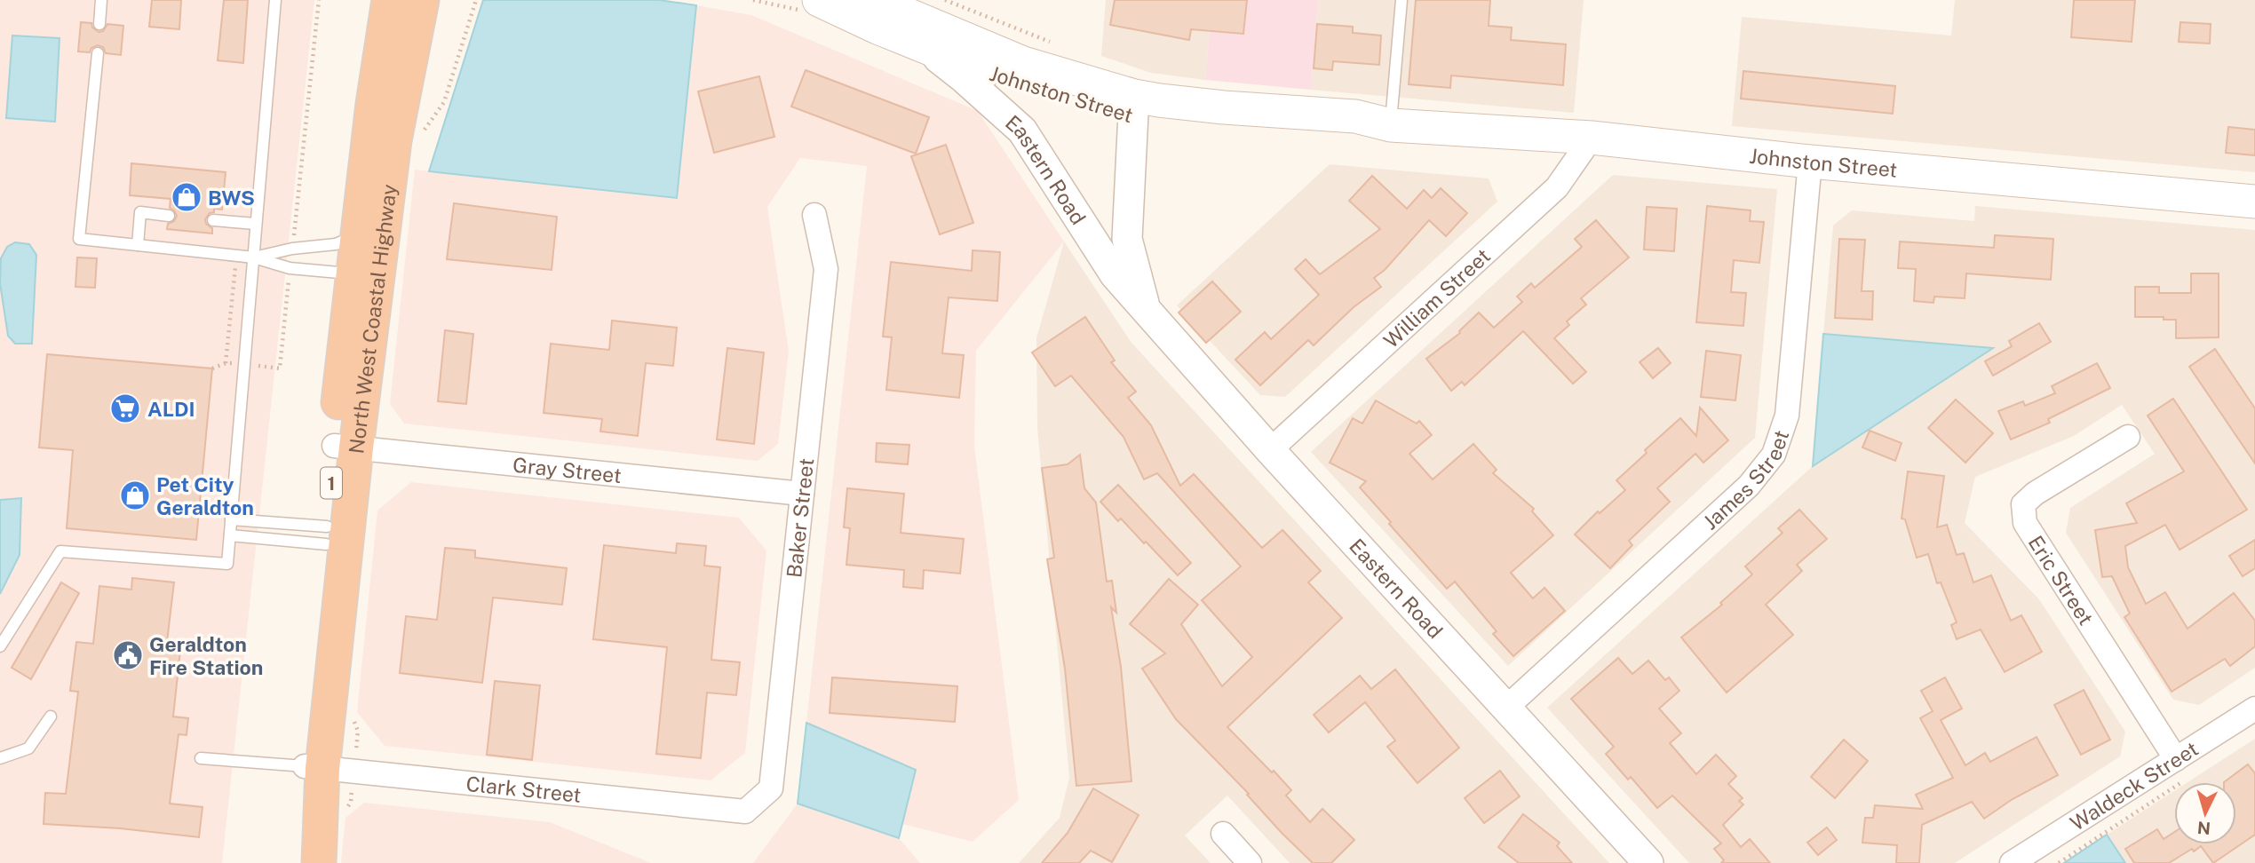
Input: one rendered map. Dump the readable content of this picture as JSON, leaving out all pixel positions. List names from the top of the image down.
{
  "streets": {
    "highway": ["North West Coastal Highway", "1"],
    "main road": ["Johnston Street"],
    "street": [
      "Eastern Road",
      "William Street",
      "Gray Street",
      "James Street",
      "Baker Street",
      "Eric Street",
      "Waldeck Street",
      "Clark Street"
    ]
  },
  "crossings": [
    ["Johnston Street", "Eastern Road"],
    ["Johnston Street", "William Street"],
    ["Johnston Street", "James Street"],
    ["Eastern Road", "William Street"],
    ["Eastern Road", "James Street"],
    ["North West Coastal Highway", "Gray Street"],
    ["North West Coastal Highway", "Clark Street"],
    ["Gray Street", "Baker Street"],
    ["Baker Street", "Clark Street"],
    ["Eric Street", "Waldeck Street"]
  ],
  "places": {
    "shop": ["BWS", "Pet City Geraldton"],
    "supermarket": ["ALDI"],
    "public building": ["Geraldton Fire Station"]
  },
  "north": "bottom"
}
